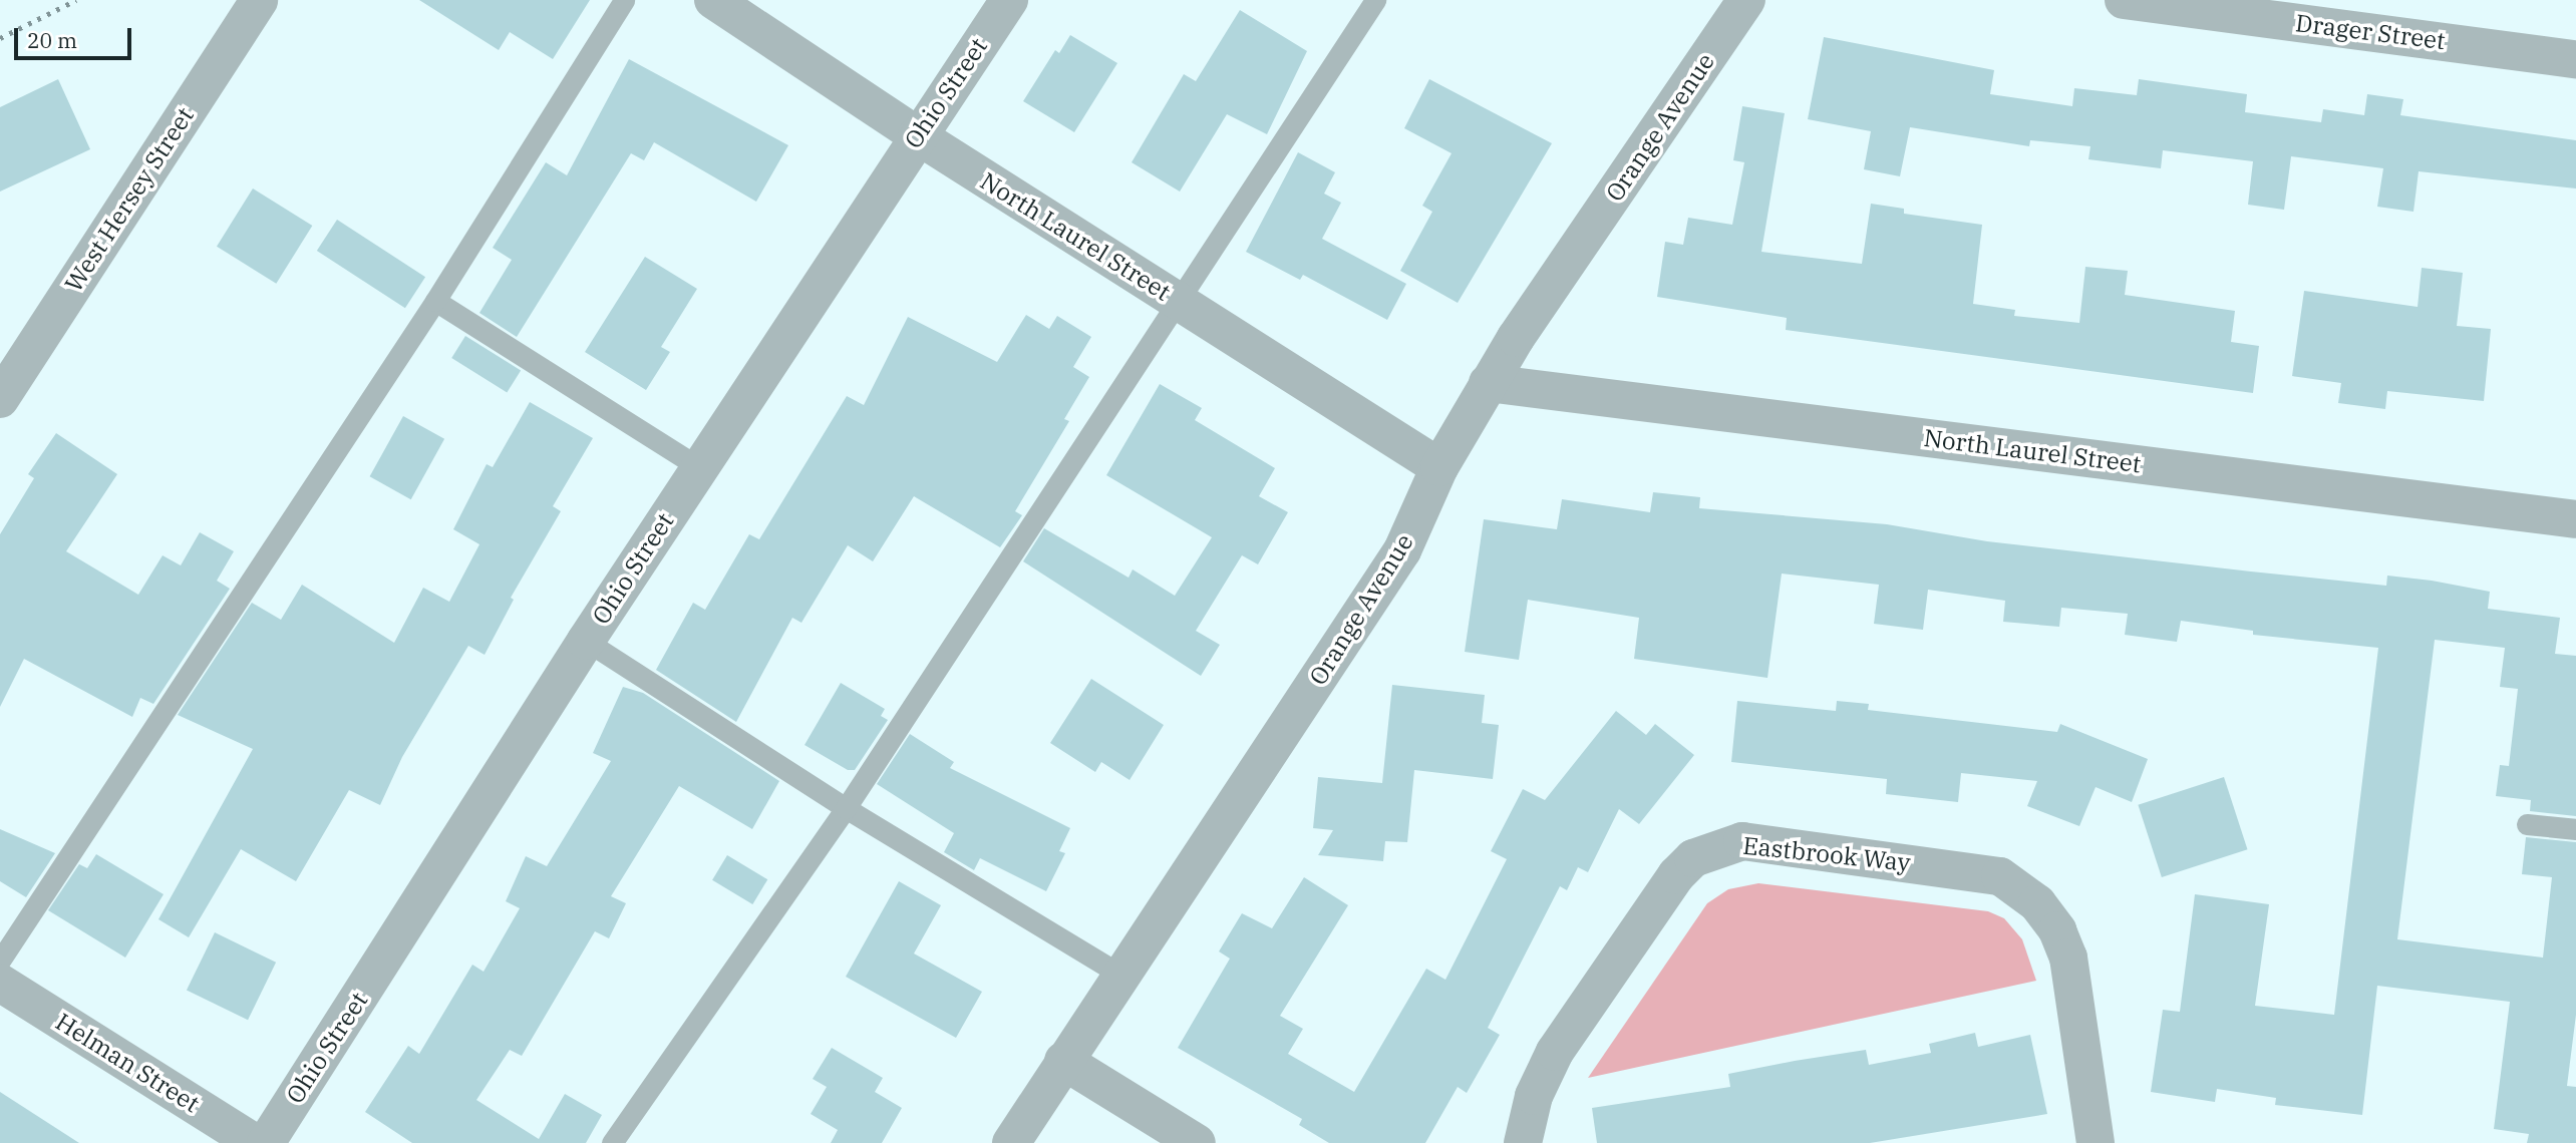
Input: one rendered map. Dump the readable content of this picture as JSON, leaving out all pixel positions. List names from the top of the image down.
{
  "streets": {
    "street": [
      "Drager Street",
      "Ohio Street",
      "Orange Avenue",
      "West Hersey Street",
      "North Laurel Street",
      "Eastbrook Way",
      "Helman Street"
    ]
  },
  "crossings": [
    ["Ohio Street", "North Laurel Street"],
    ["Orange Avenue", "North Laurel Street"]
  ],
  "scale_bar": "20 m"
}
